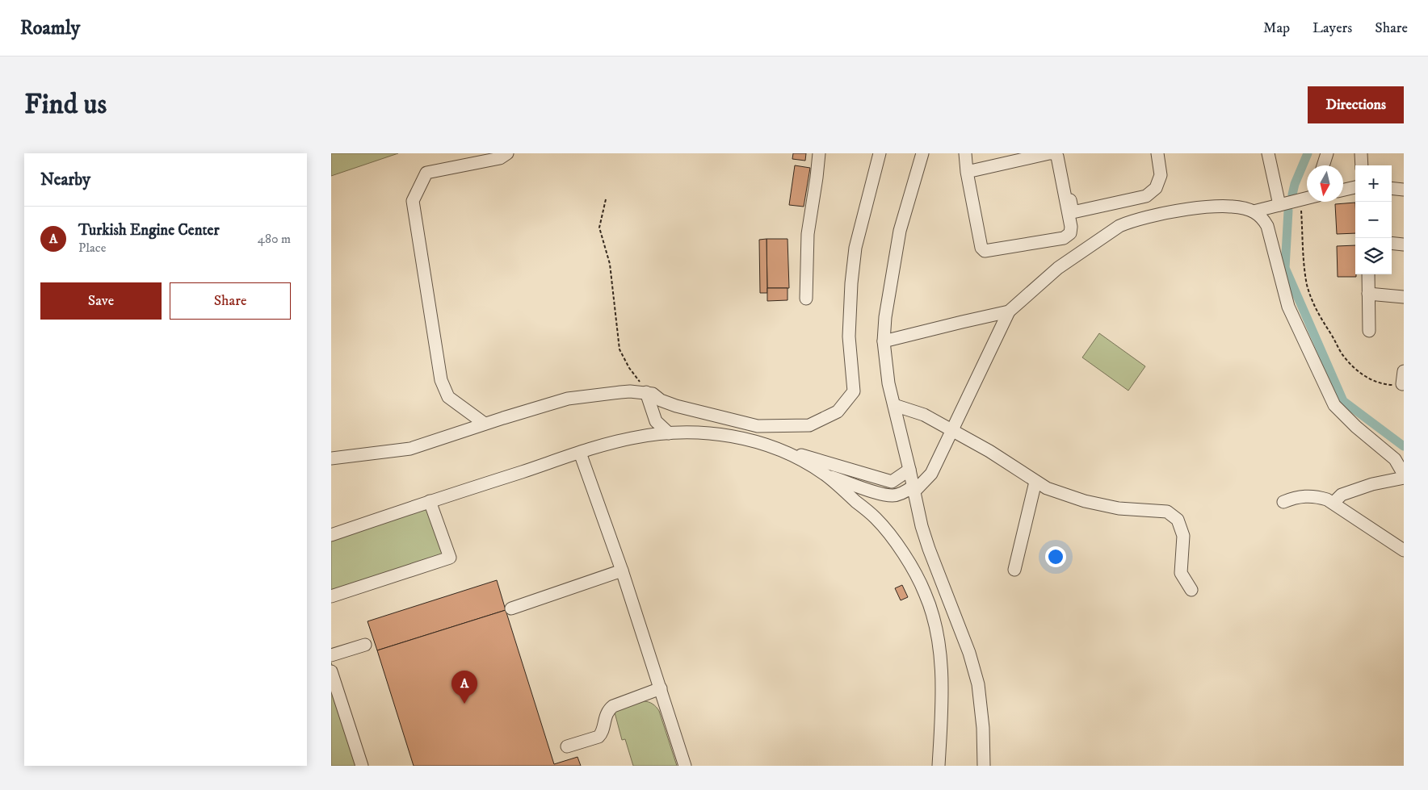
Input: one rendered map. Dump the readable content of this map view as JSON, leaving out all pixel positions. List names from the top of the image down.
{
  "north": "bottom",
  "page": {
    "header": "Roamly",
    "nav": ["Map", "Layers", "Share"],
    "buttons": [
      "Directions",
      ["Save", "Share"]
    ],
    "title": "Find us",
    "heading": "Nearby",
    "map_buttons": ["+", "−"],
    "list": [
      {
        "mark": "A",
        "name": "Turkish Engine Center",
        "note": "Place",
        "value": "480 m"
      }
    ],
    "pins": "A"
  }
}
